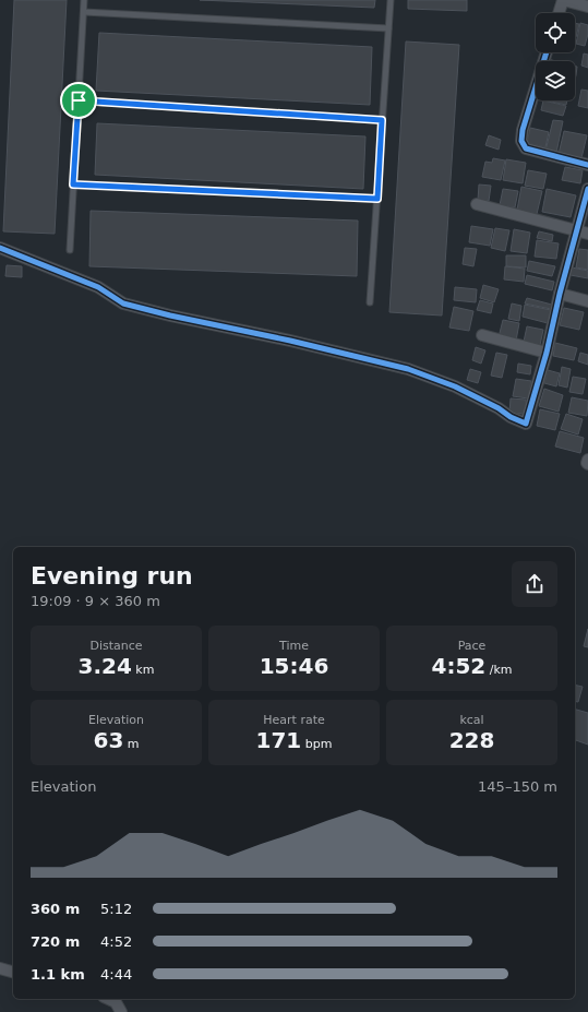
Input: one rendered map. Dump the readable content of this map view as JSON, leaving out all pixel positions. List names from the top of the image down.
{
  "page": {
    "heading": ["Evening run", "19:09 · 9 × 360 m"],
    "stats": [
      ["Distance", "3.24 km"],
      ["Time", "15:46"],
      ["Pace", "4:52 /km"],
      ["Elevation", "63 m"],
      ["Heart rate", "171 bpm"],
      ["kcal", "228"]
    ],
    "chart": ["Elevation", "145–150 m"],
    "list": [
      {
        "name": "360 m",
        "note": "5:12"
      },
      {
        "name": "720 m",
        "note": "4:52"
      },
      {
        "name": "1.1 km",
        "note": "4:44"
      }
    ]
  }
}
